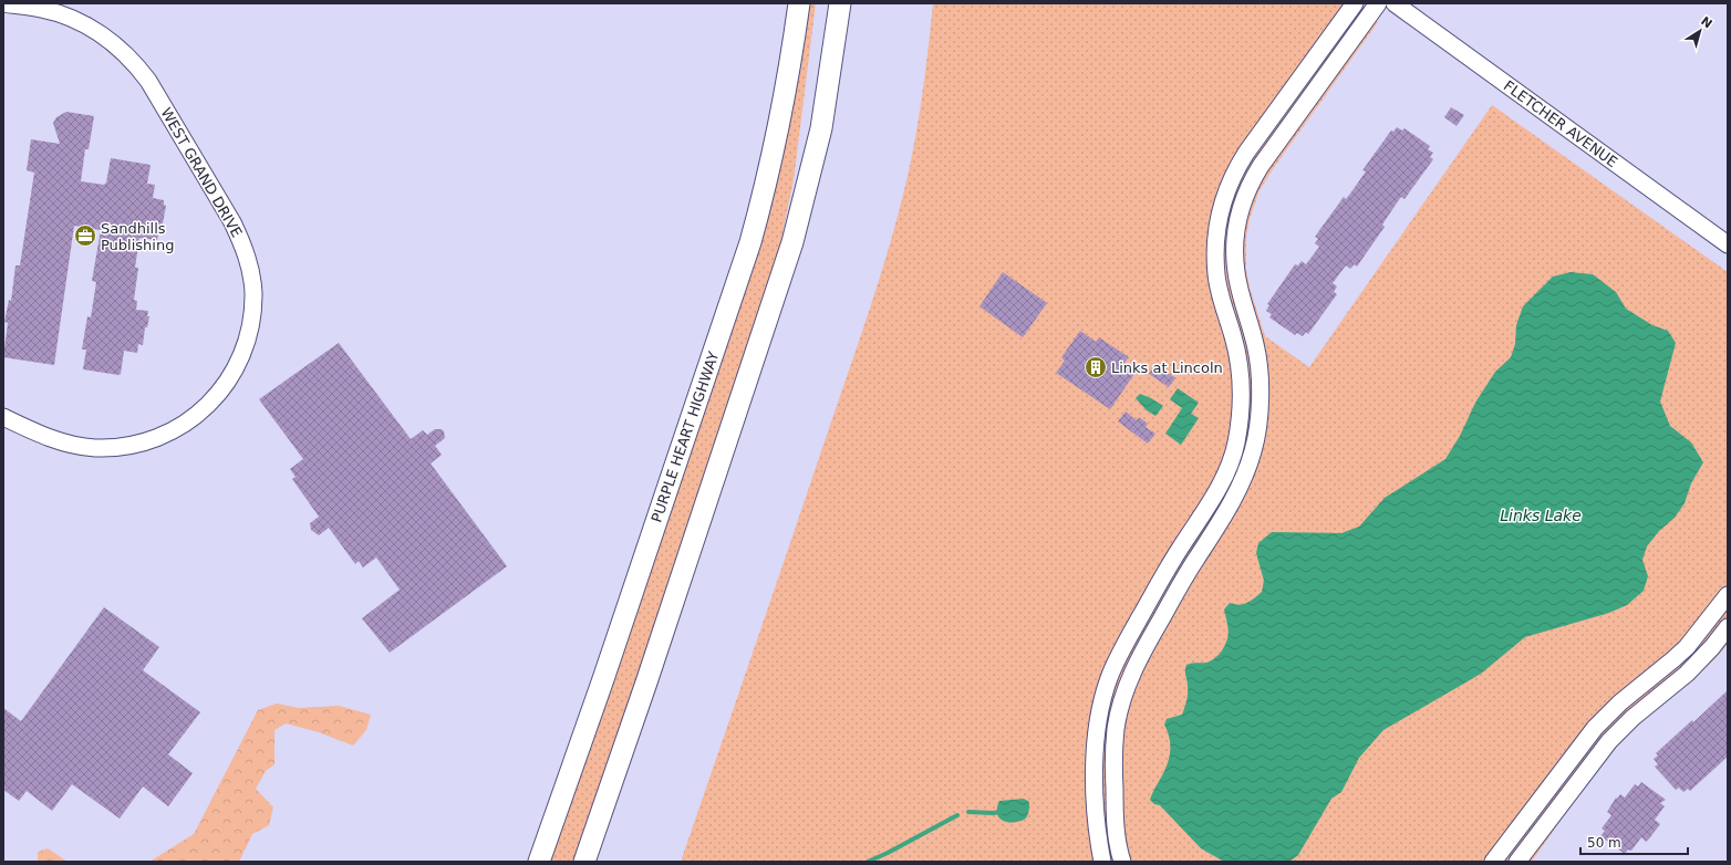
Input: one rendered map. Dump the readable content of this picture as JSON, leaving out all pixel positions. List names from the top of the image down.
{
  "streets": {
    "main road": ["PURPLE HEART HIGHWAY"],
    "street": ["FLETCHER AVENUE", "WEST GRAND DRIVE"]
  },
  "water": ["Links Lake"],
  "places": {
    "office": ["Sandhills Publishing"],
    "building": ["Links at Lincoln"]
  },
  "scale_bar": "50 m",
  "north": "top right"
}
